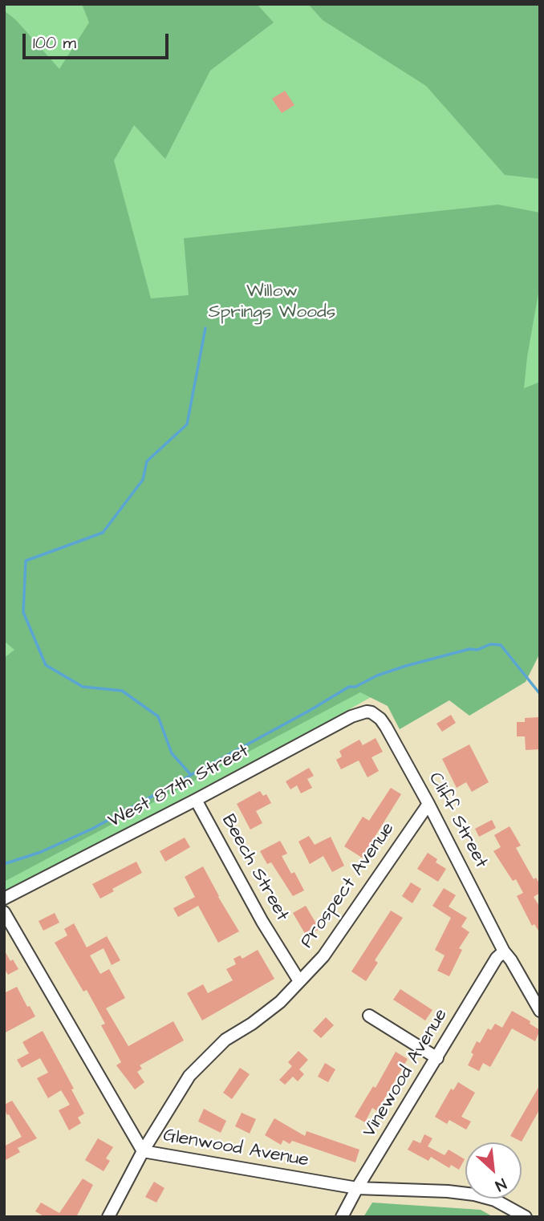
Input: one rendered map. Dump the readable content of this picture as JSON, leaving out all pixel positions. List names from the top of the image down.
{
  "streets": {
    "street": [
      "West 87th Street",
      "Cliff Street",
      "Beech Street",
      "Prospect Avenue",
      "Vinewood Avenue",
      "Glenwood Avenue"
    ]
  },
  "crossings": [
    ["West 87th Street", "Cliff Street"],
    ["West 87th Street", "Beech Street"],
    ["Cliff Street", "Prospect Avenue"],
    ["Cliff Street", "Vinewood Avenue"],
    ["Beech Street", "Prospect Avenue"],
    ["Prospect Avenue", "Glenwood Avenue"],
    ["Vinewood Avenue", "Glenwood Avenue"]
  ],
  "parks": ["Willow Springs Woods"],
  "scale_bar": "100 m",
  "north": "bottom right"
}
